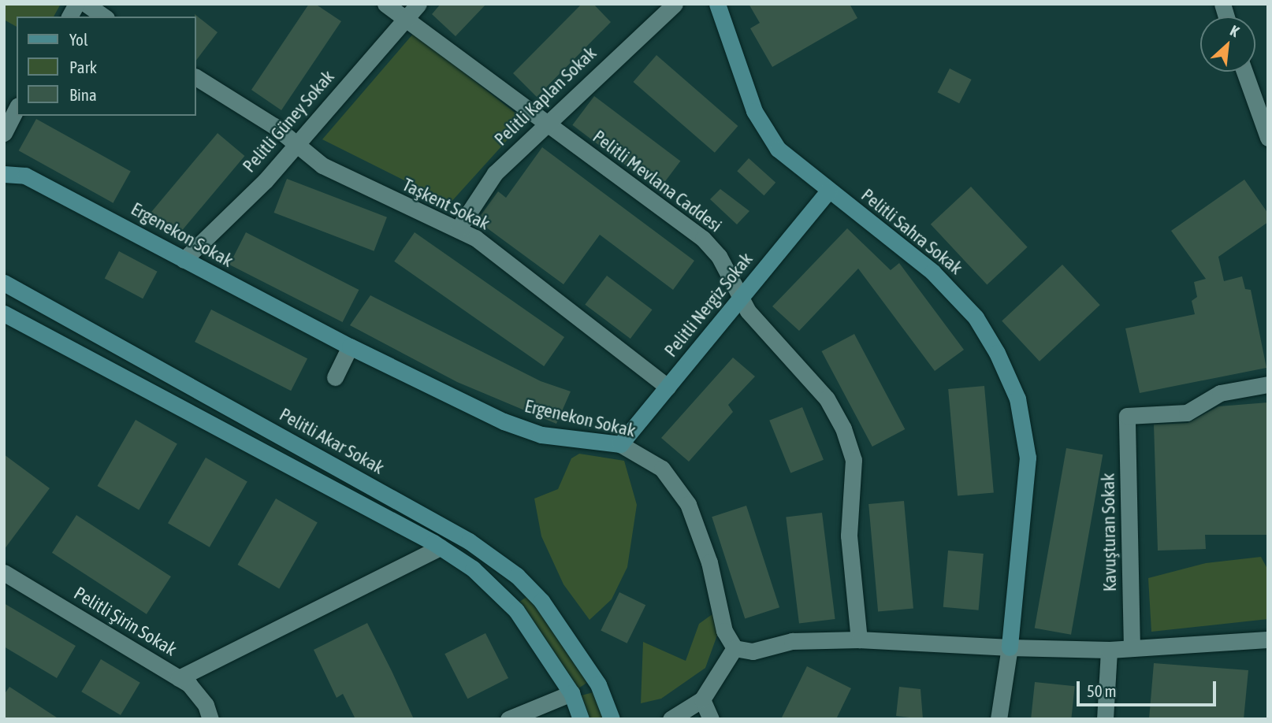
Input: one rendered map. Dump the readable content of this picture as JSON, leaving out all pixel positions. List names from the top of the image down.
{
  "streets": {
    "street": [
      "Pelitli Kaplan Sokak",
      "Pelitli Güney Sokak",
      "Pelitli Mevlana Caddesi",
      "Taşkent Sokak",
      "Pelitli Sahra Sokak",
      "Ergenekon Sokak",
      "Pelitli Nergiz Sokak",
      "Pelitli Akar Sokak",
      "Kavuşturan Sokak",
      "Pelitli Şirin Sokak"
    ]
  },
  "crossings": [
    ["Pelitli Kaplan Sokak", "Pelitli Mevlana Caddesi"],
    ["Pelitli Kaplan Sokak", "Taşkent Sokak"],
    ["Pelitli Güney Sokak", "Pelitli Mevlana Caddesi"],
    ["Pelitli Güney Sokak", "Taşkent Sokak"],
    ["Pelitli Güney Sokak", "Ergenekon Sokak"],
    ["Pelitli Mevlana Caddesi", "Pelitli Nergiz Sokak"],
    ["Taşkent Sokak", "Pelitli Nergiz Sokak"],
    ["Pelitli Sahra Sokak", "Pelitli Nergiz Sokak"],
    ["Ergenekon Sokak", "Pelitli Nergiz Sokak"]
  ],
  "legend": ["Yol", "Park", "Bina"],
  "scale_bar": "50 m",
  "north": "top right"
}
